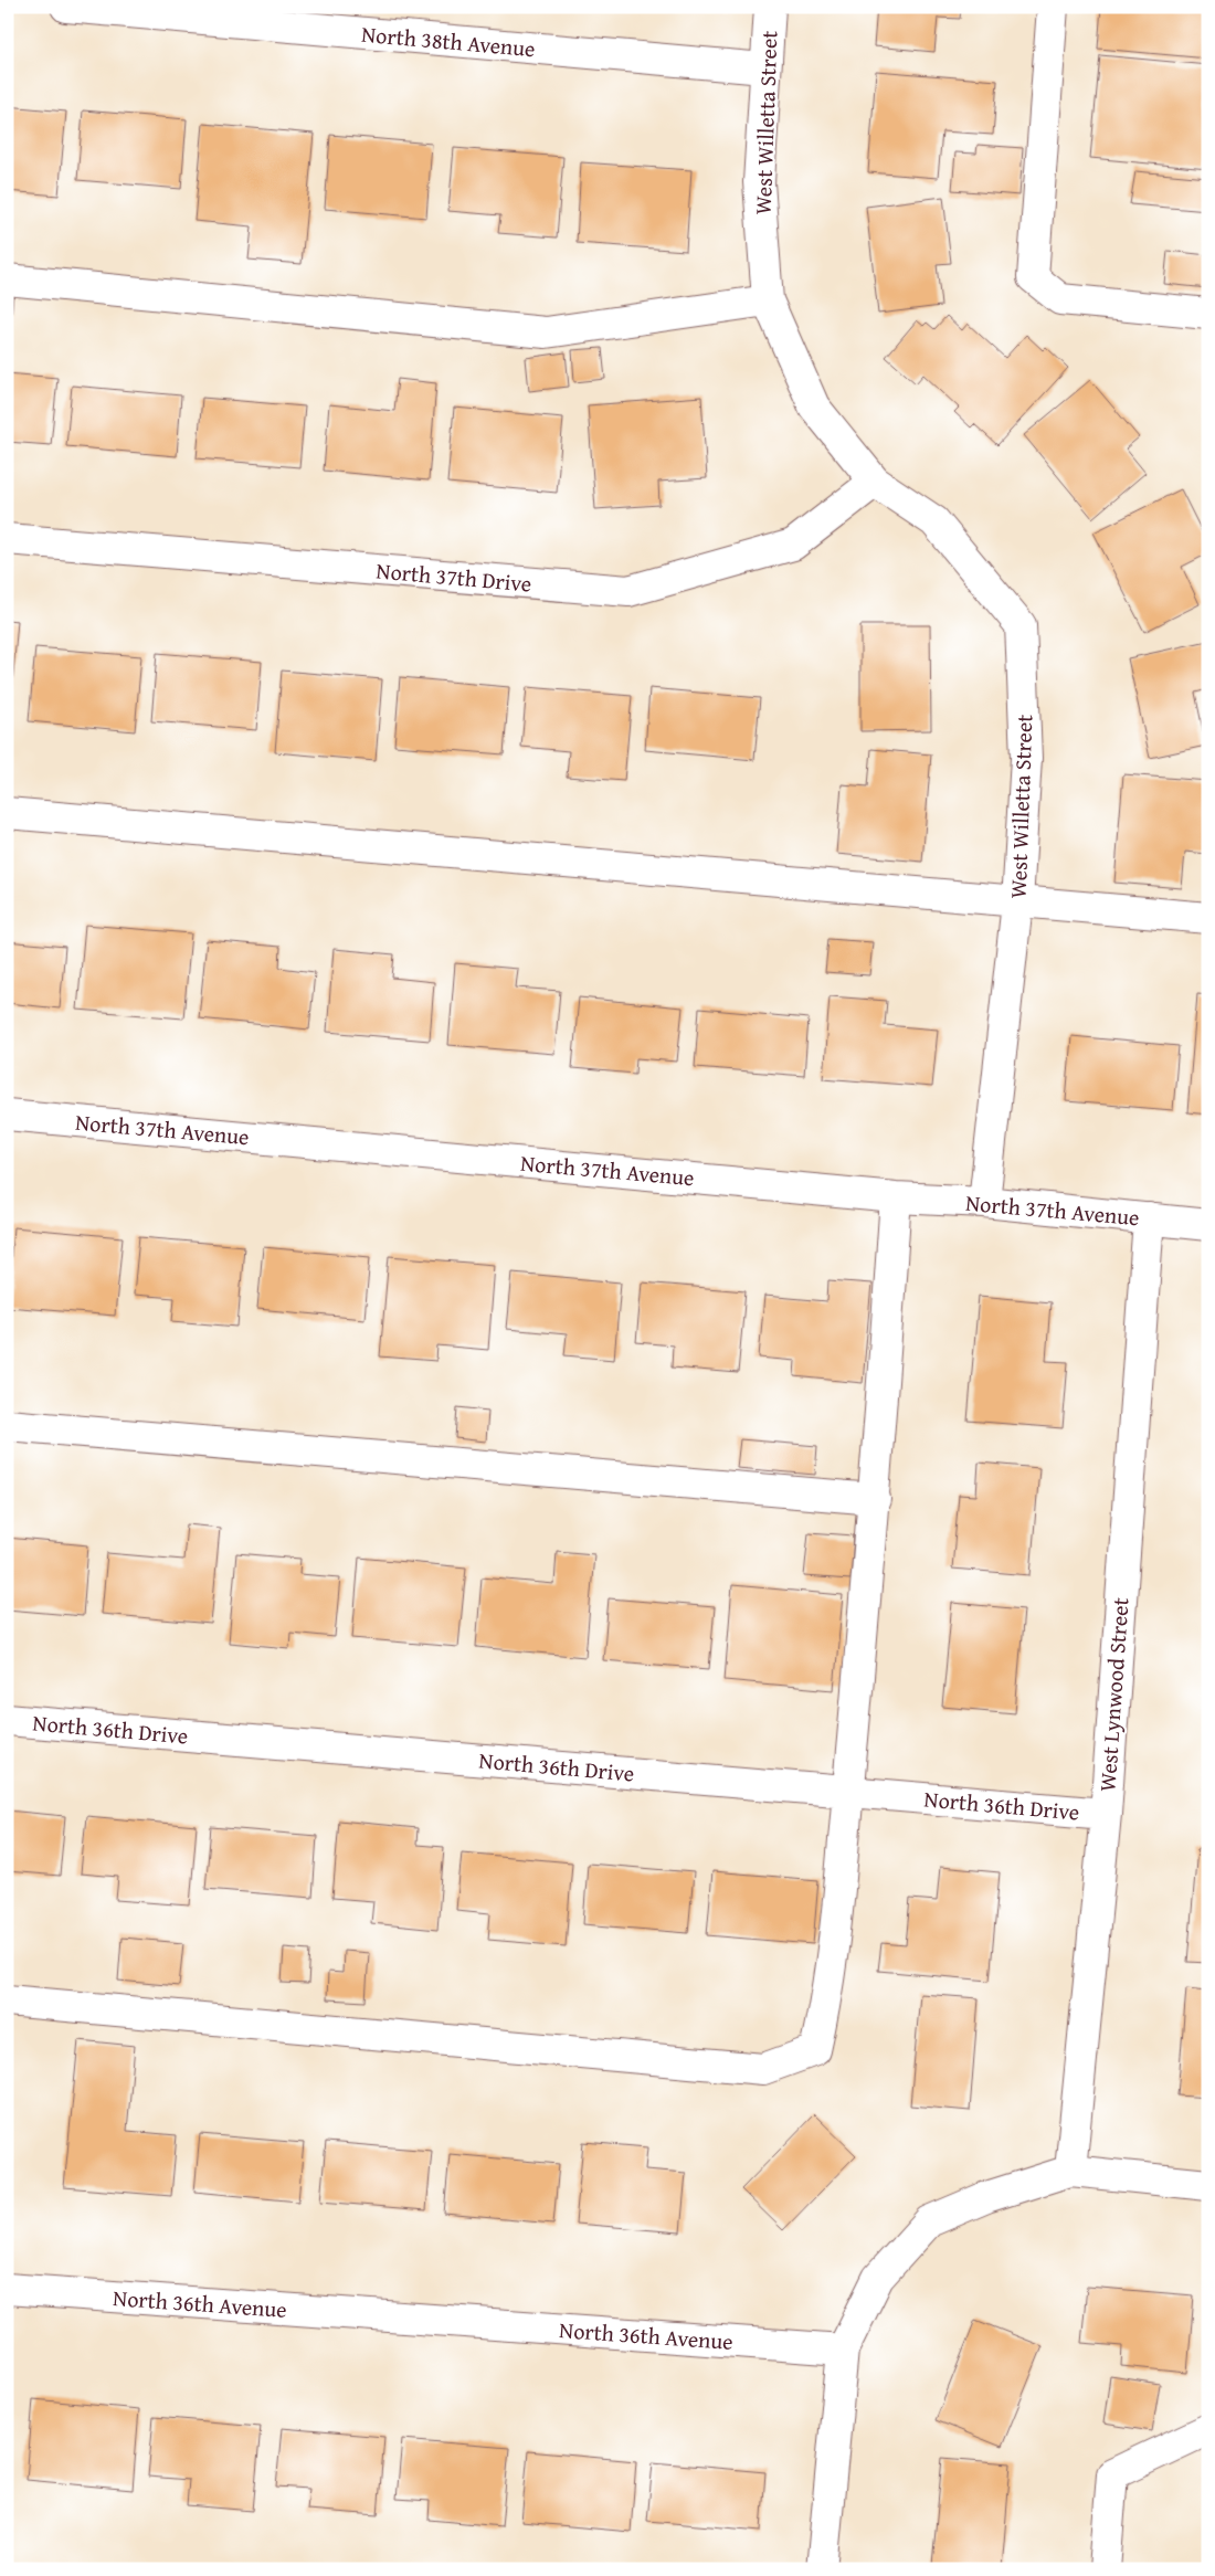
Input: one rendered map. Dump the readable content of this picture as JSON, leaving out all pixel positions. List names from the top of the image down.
{
  "streets": {
    "street": [
      "North 38th Avenue",
      "West Willetta Street",
      "North 37th Drive",
      "North 37th Avenue",
      "West Lynwood Street",
      "North 36th Drive",
      "North 36th Avenue"
    ]
  },
  "crossings": [
    ["North 38th Avenue", "West Willetta Street"],
    ["West Willetta Street", "North 37th Drive"],
    ["West Willetta Street", "North 37th Avenue"],
    ["North 37th Avenue", "West Lynwood Street"],
    ["West Lynwood Street", "North 36th Drive"]
  ]
}
